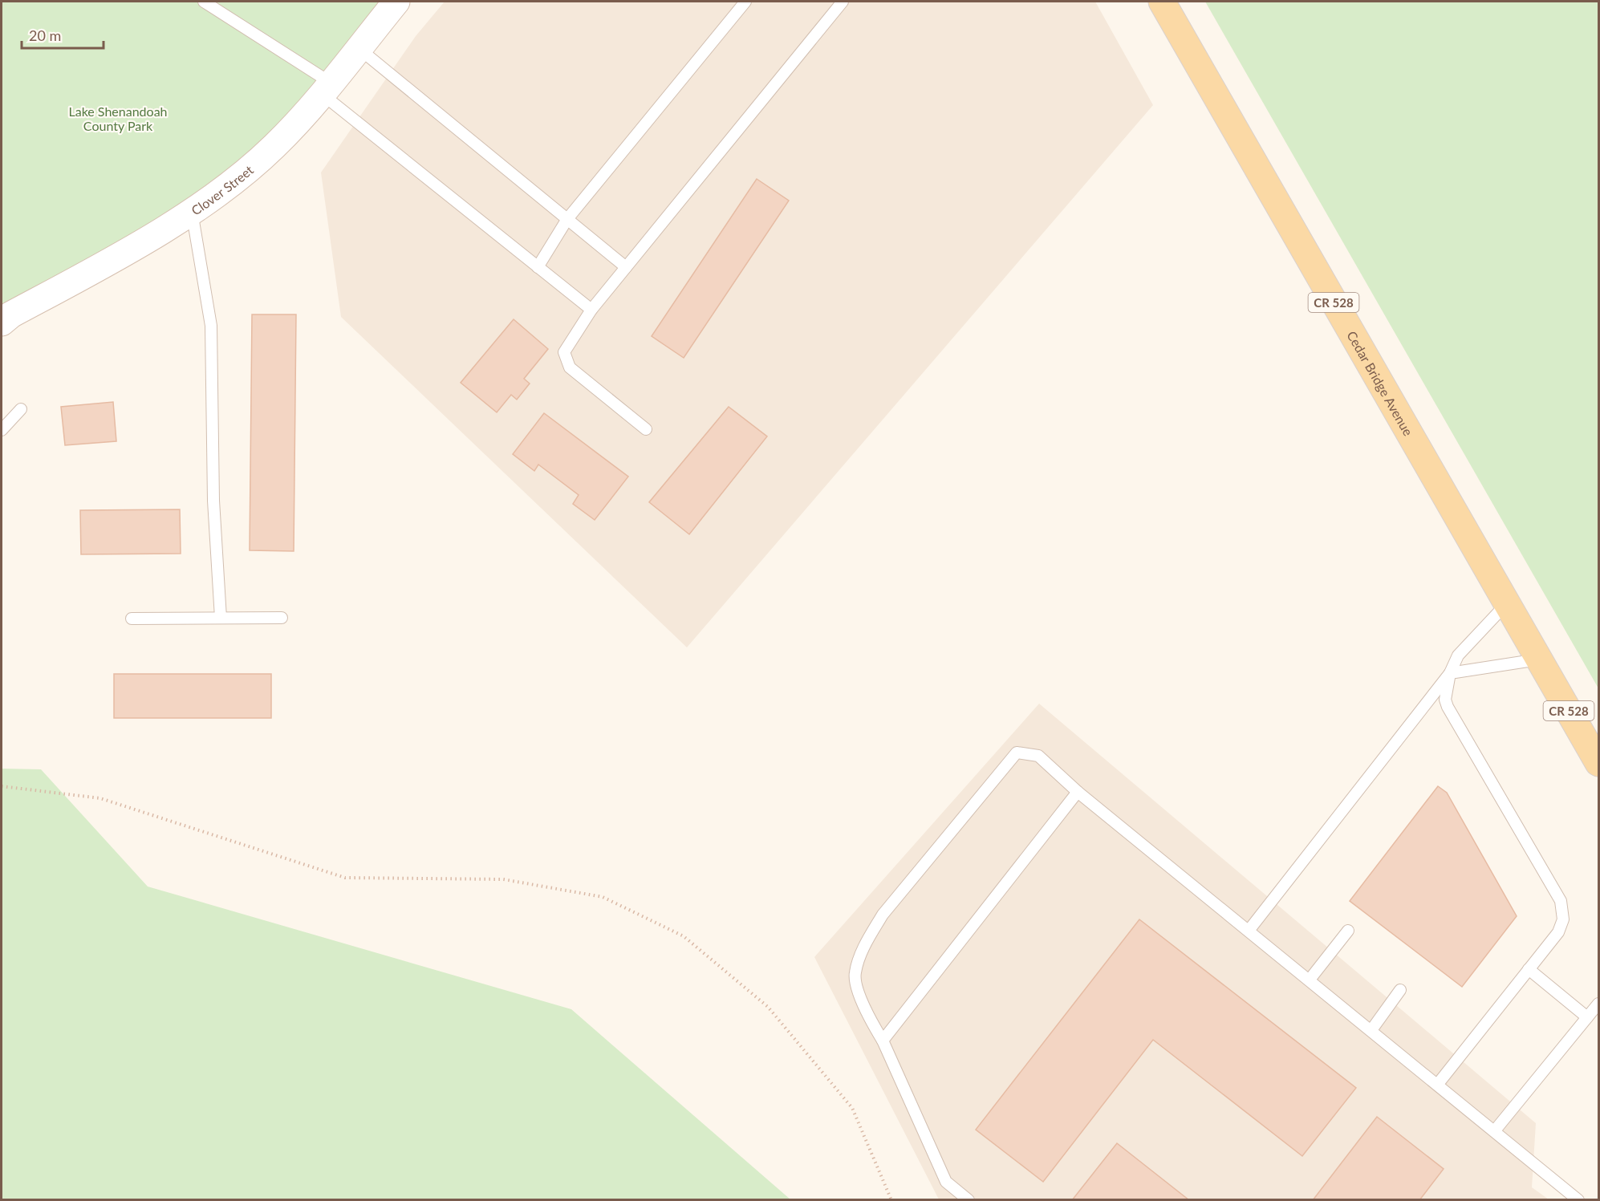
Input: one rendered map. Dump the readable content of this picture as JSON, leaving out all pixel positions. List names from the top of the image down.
{
  "streets": {
    "main road": ["CR 528", "Cedar Bridge Avenue"],
    "street": ["Clover Street"]
  },
  "parks": ["Lake Shenandoah County Park"],
  "scale_bar": "20 m"
}
